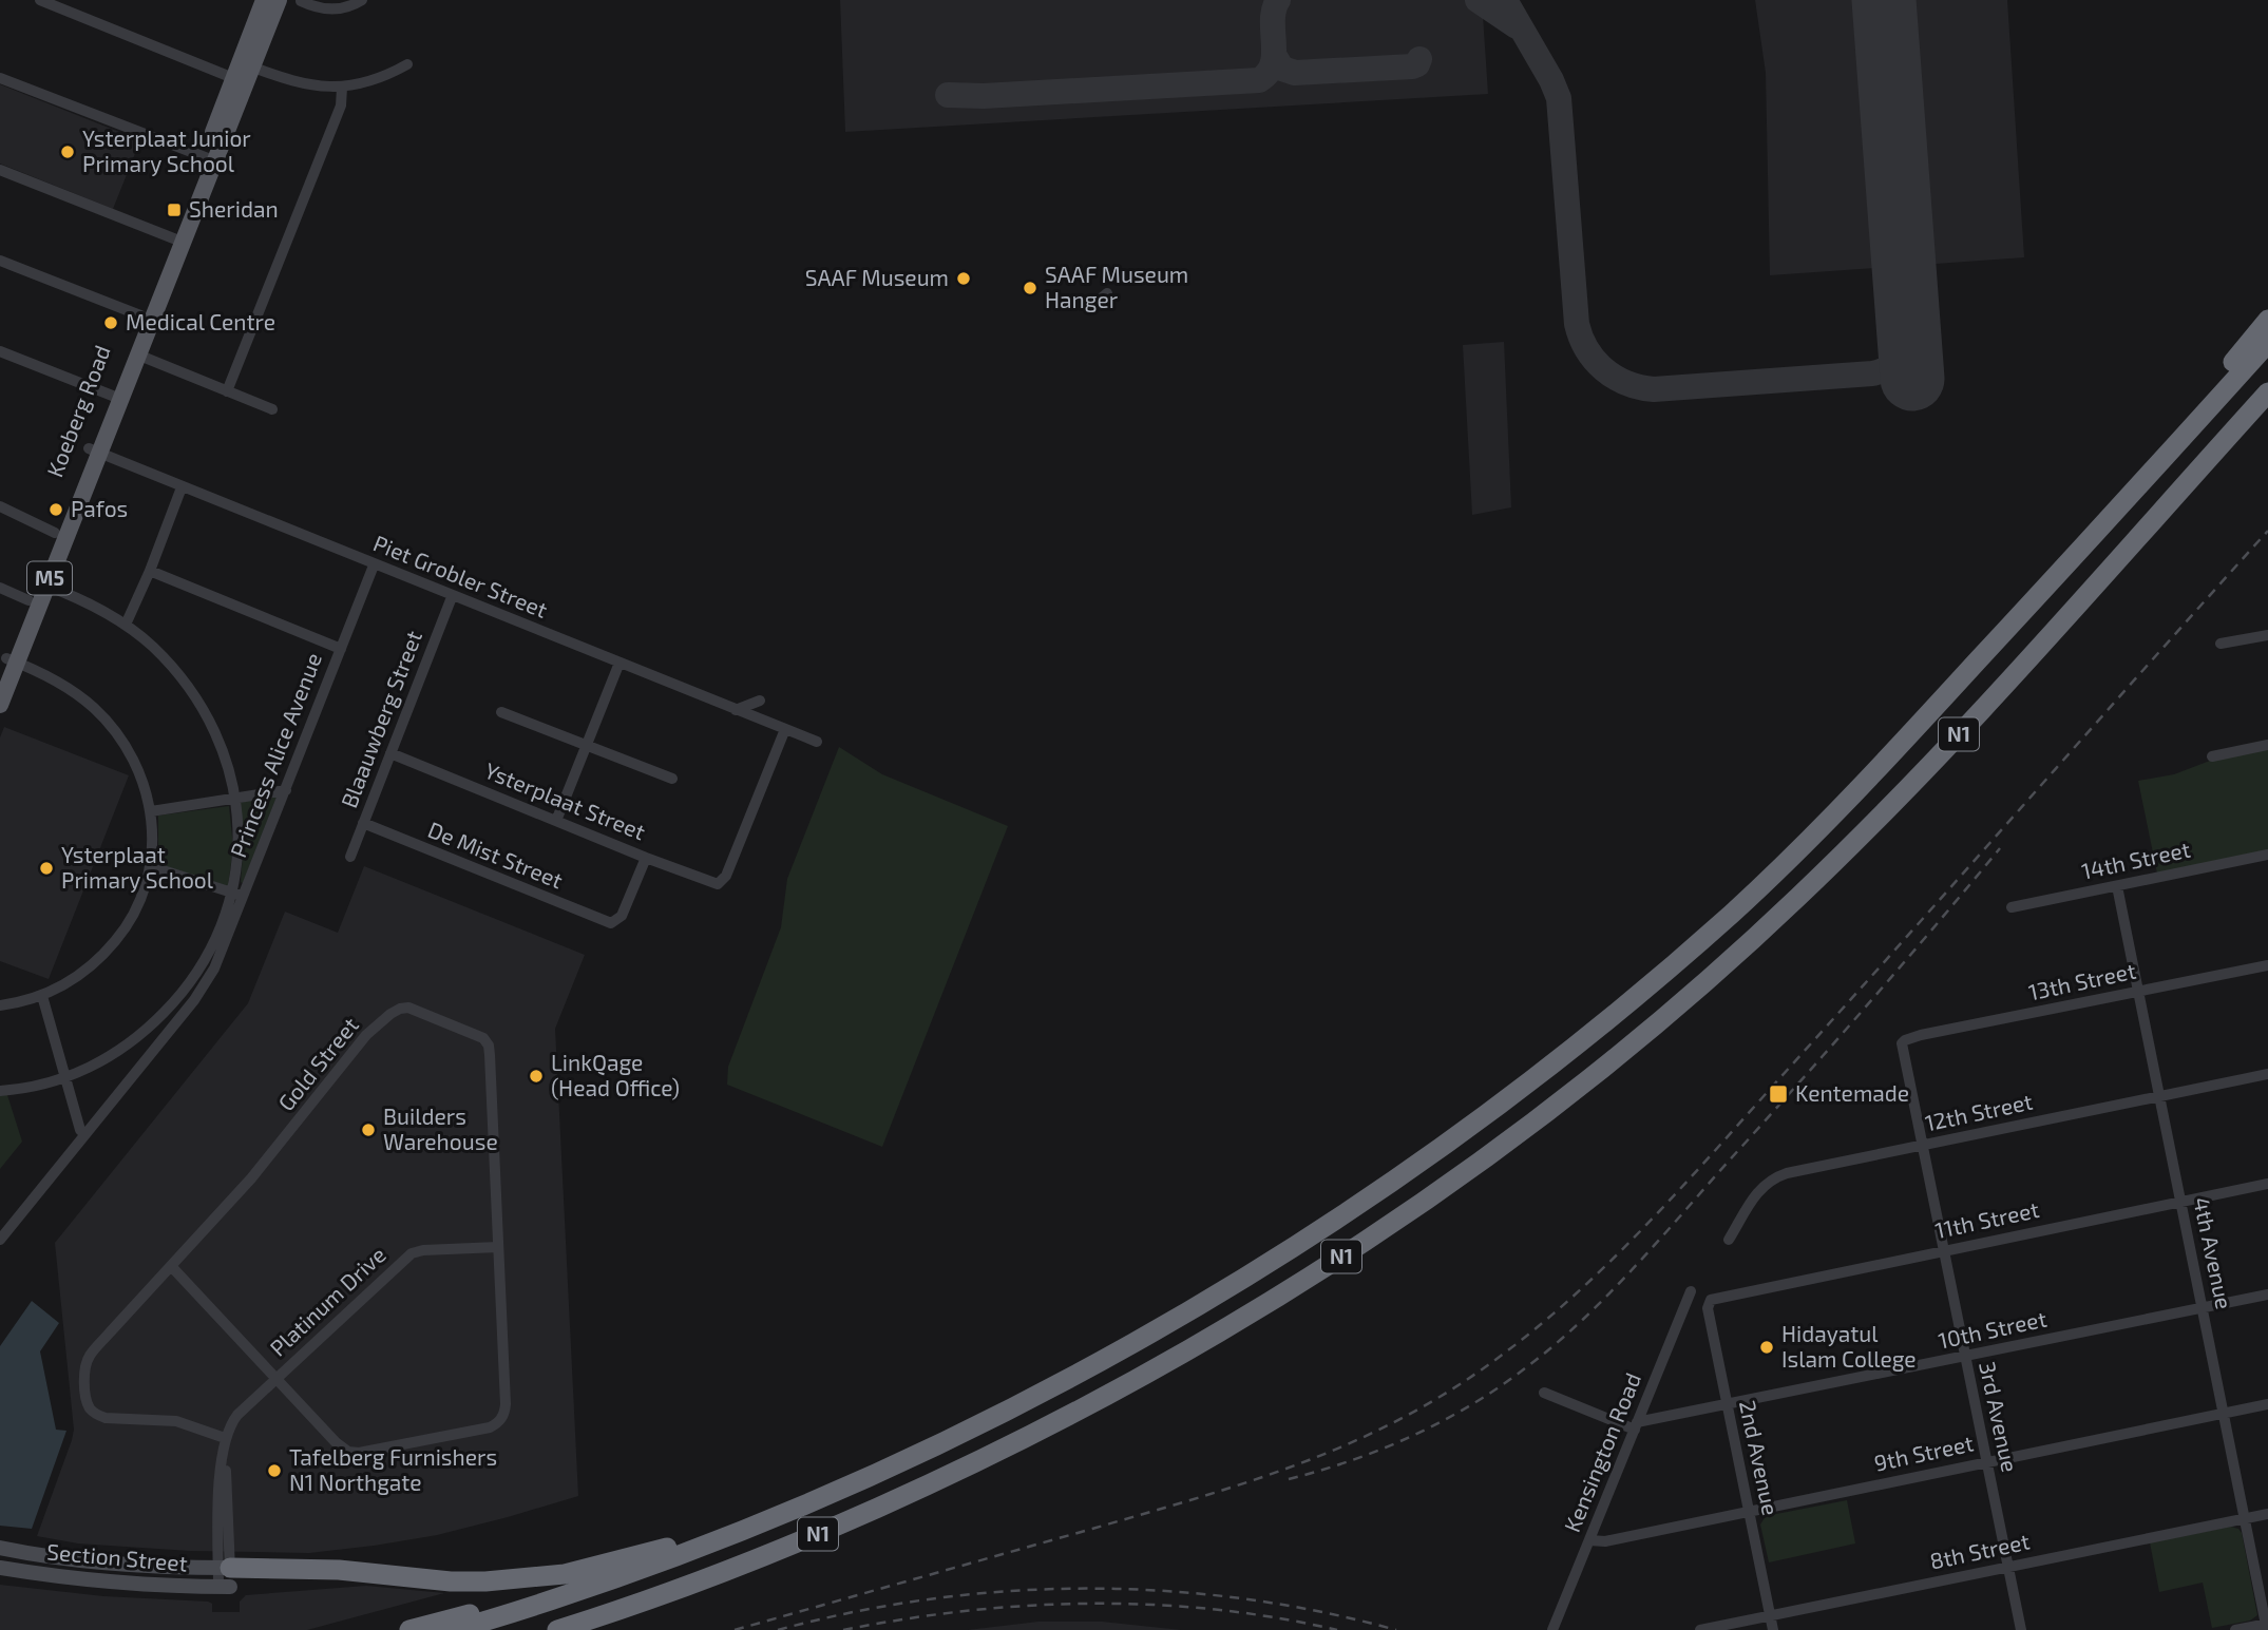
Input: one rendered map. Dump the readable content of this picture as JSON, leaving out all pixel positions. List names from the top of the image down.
{
  "streets": {
    "highway": ["N1"],
    "main road": ["Koeberg Road", "M5"],
    "street": [
      "Piet Grobler Street",
      "Blaauwberg Street",
      "Princess Alice Avenue",
      "Ysterplaat Street",
      "De Mist Street",
      "14th Street",
      "13th Street",
      "Gold Street",
      "12th Street",
      "11th Street",
      "4th Avenue",
      "Platinum Drive",
      "10th Street",
      "3rd Avenue",
      "Kensington Road",
      "9th Street",
      "2nd Avenue",
      "8th Street",
      "Section Street"
    ]
  },
  "crossings": [
    ["Koeberg Road", "Piet Grobler Street"],
    ["Piet Grobler Street", "Blaauwberg Street"],
    ["Piet Grobler Street", "Princess Alice Avenue"],
    ["Piet Grobler Street", "Ysterplaat Street"],
    ["Blaauwberg Street", "Ysterplaat Street"],
    ["Blaauwberg Street", "De Mist Street"],
    ["Ysterplaat Street", "De Mist Street"],
    ["14th Street", "4th Avenue"],
    ["13th Street", "4th Avenue"],
    ["13th Street", "3rd Avenue"],
    ["Gold Street", "Platinum Drive"],
    ["12th Street", "4th Avenue"],
    ["12th Street", "3rd Avenue"],
    ["11th Street", "4th Avenue"],
    ["11th Street", "3rd Avenue"],
    ["11th Street", "2nd Avenue"],
    ["4th Avenue", "10th Street"],
    ["4th Avenue", "9th Street"],
    ["4th Avenue", "8th Street"],
    ["10th Street", "3rd Avenue"],
    ["10th Street", "Kensington Road"],
    ["10th Street", "2nd Avenue"],
    ["3rd Avenue", "9th Street"],
    ["3rd Avenue", "8th Street"],
    ["Kensington Road", "9th Street"],
    ["9th Street", "2nd Avenue"],
    ["2nd Avenue", "8th Street"]
  ],
  "places": {
    "other": [
      "Ysterplaat Junior Primary School",
      "SAAF Museum",
      "SAAF Museum Hanger",
      "Medical Centre",
      "Pafos",
      "Ysterplaat Primary School",
      "LinkQage (Head Office)",
      "Builders Warehouse",
      "Hidayatul Islam College",
      "Tafelberg Furnishers N1 Northgate"
    ],
    "transit": ["Sheridan", "Kentemade"]
  }
}
